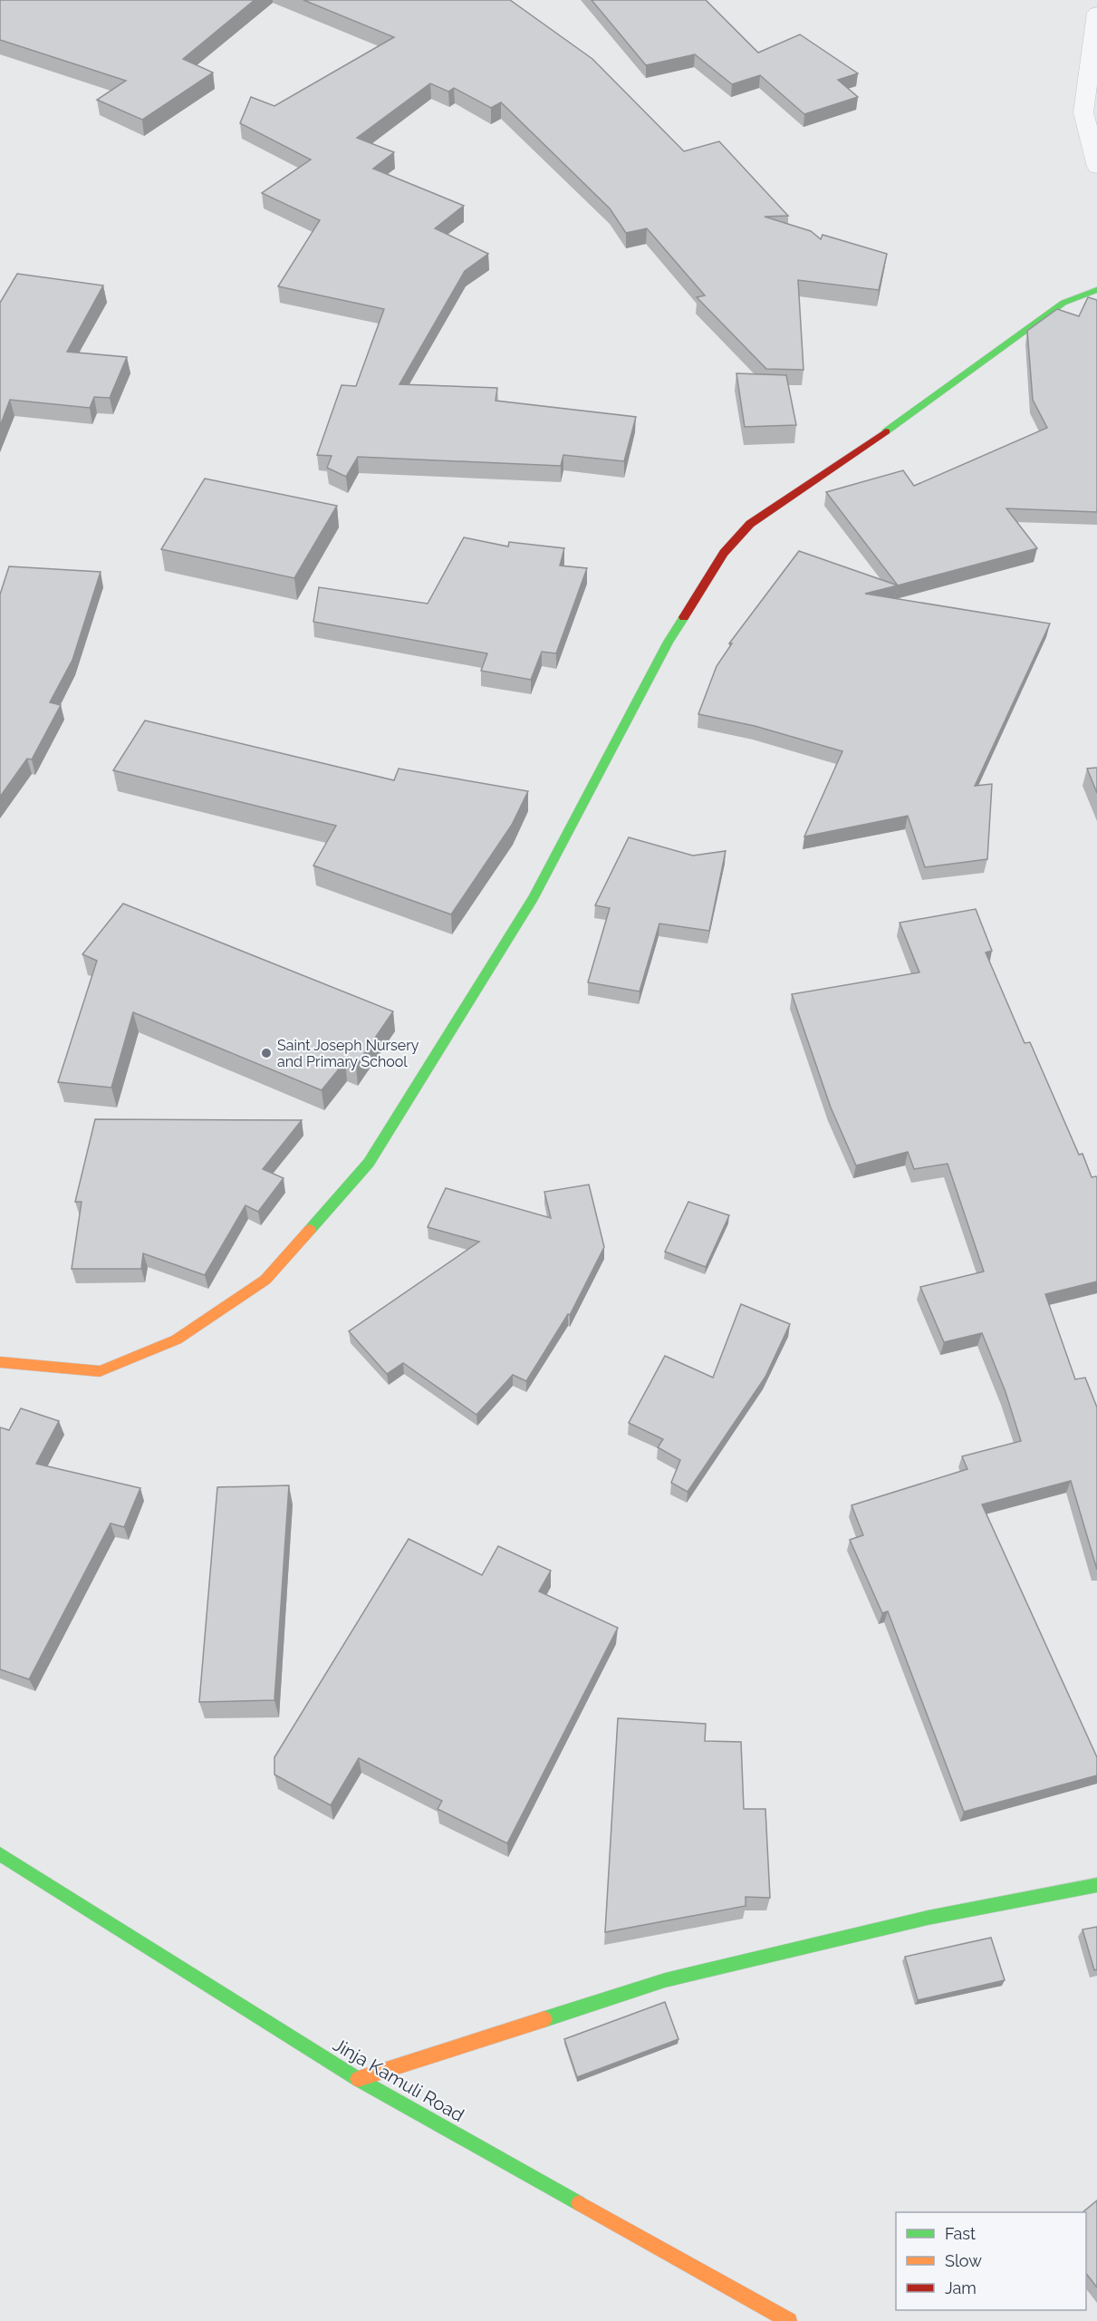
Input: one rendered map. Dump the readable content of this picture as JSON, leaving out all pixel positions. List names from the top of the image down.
{
  "streets": {
    "street": ["Jinja Kamuli Road"]
  },
  "places": ["Saint Joseph Nursery and Primary School"],
  "legend": ["Fast", "Slow", "Jam"]
}
